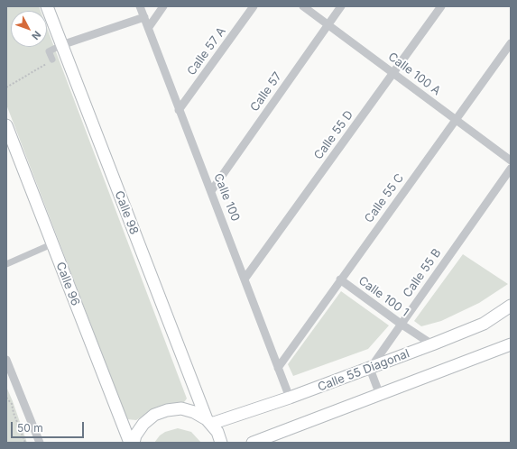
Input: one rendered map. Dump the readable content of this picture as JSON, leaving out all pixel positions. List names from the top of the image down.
{
  "streets": {
    "main road": ["Calle 98", "Calle 96", "Calle 55 Diagonal"],
    "street": [
      "Calle 57 A",
      "Calle 100 A",
      "Calle 57",
      "Calle 55 D",
      "Calle 100",
      "Calle 55 C",
      "Calle 55 B",
      "Calle 100 1"
    ]
  },
  "crossings": [
    ["Calle 57 A", "Calle 100"],
    ["Calle 100 A", "Calle 57"],
    ["Calle 100 A", "Calle 55 D"],
    ["Calle 100 A", "Calle 55 C"],
    ["Calle 57", "Calle 100"],
    ["Calle 55 D", "Calle 100"],
    ["Calle 100", "Calle 55 C"],
    ["Calle 100", "Calle 55 Diagonal"],
    ["Calle 55 C", "Calle 100 1"],
    ["Calle 98", "Calle 55 Diagonal"],
    ["Calle 55 B", "Calle 100 1"],
    ["Calle 55 B", "Calle 55 Diagonal"],
    ["Calle 100 1", "Calle 55 Diagonal"]
  ],
  "scale_bar": "50 m",
  "north": "bottom right"
}
